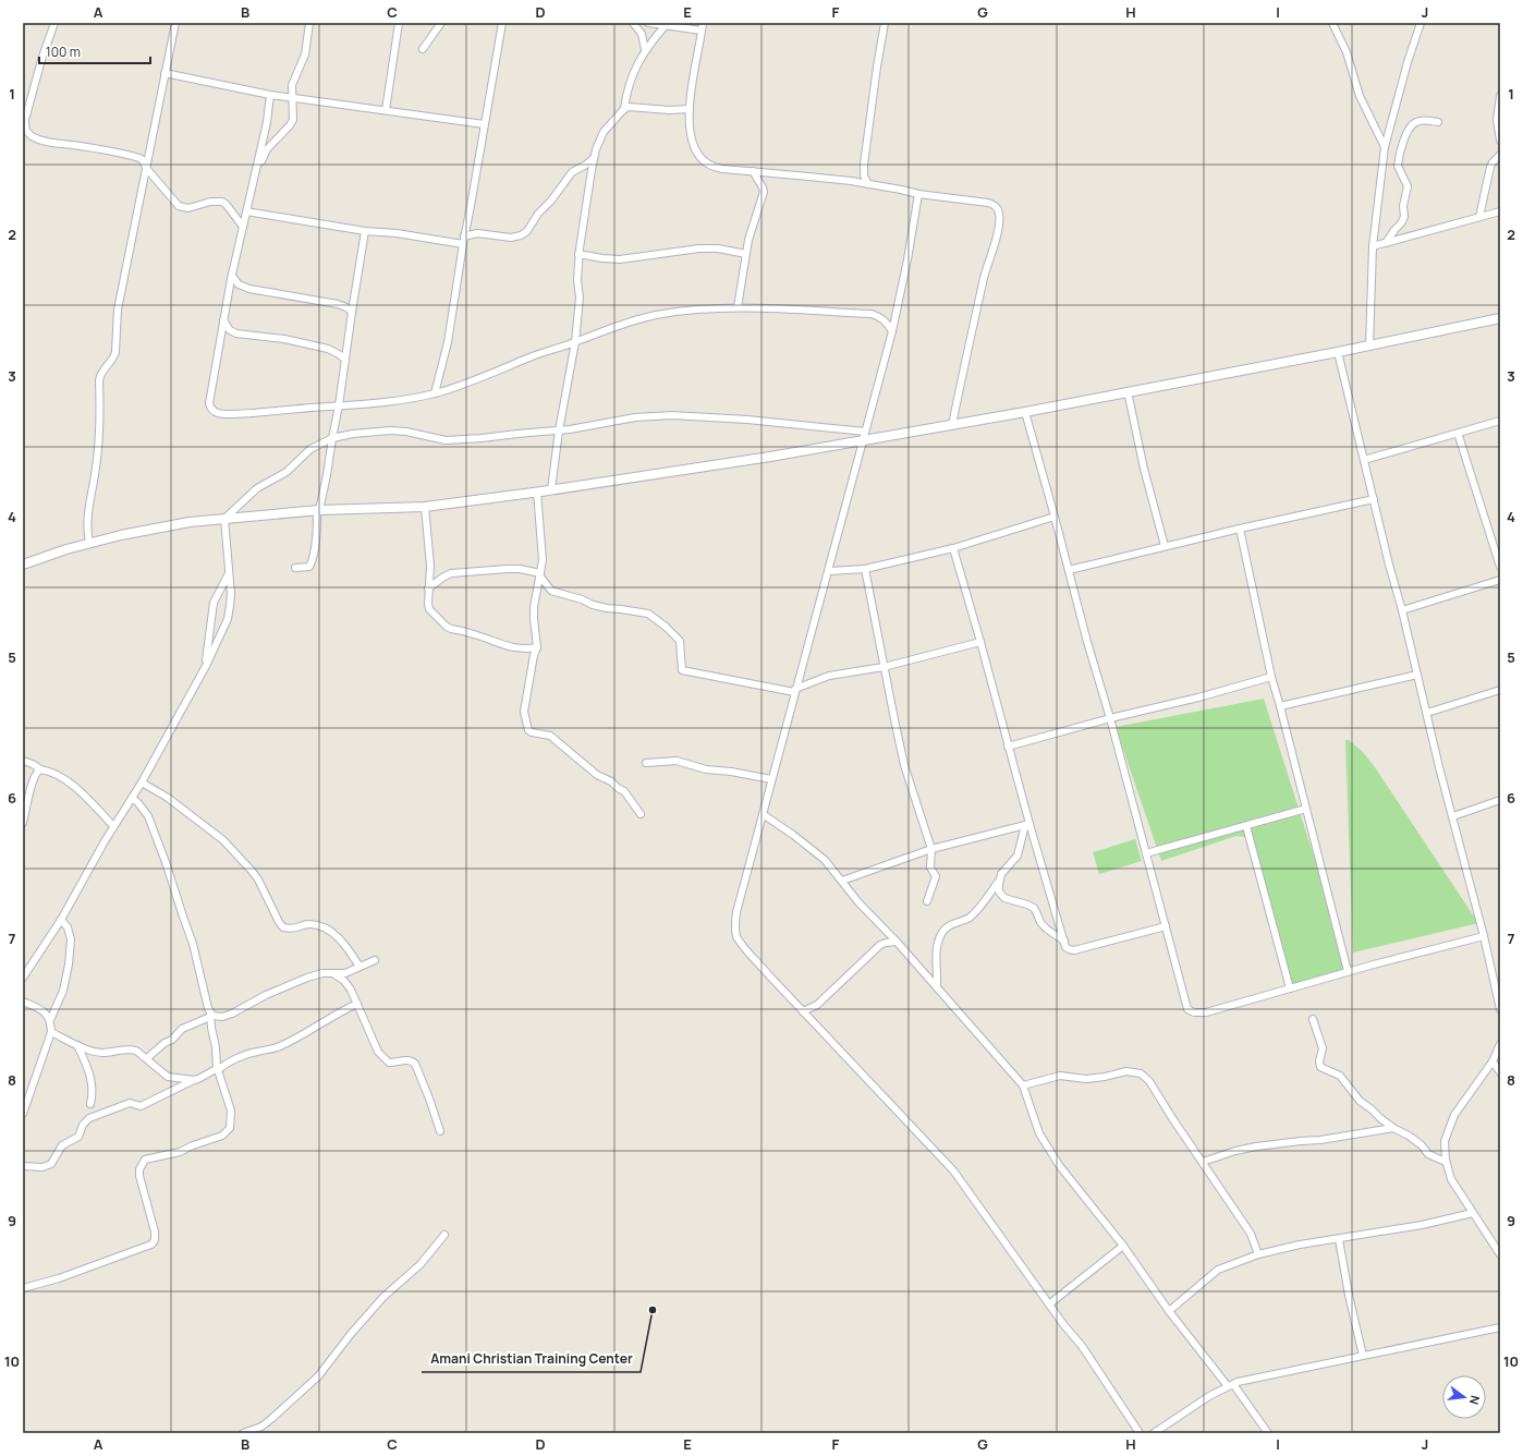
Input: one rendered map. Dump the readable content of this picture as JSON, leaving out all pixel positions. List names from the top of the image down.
{
  "places": ["Amani Christian Training Center"],
  "scale_bar": "100 m",
  "north": "right",
  "grid": {
    "columns": [
      "A",
      "B",
      "C",
      "D",
      "E",
      "F",
      "G",
      "H",
      "I",
      "J"
    ],
    "rows": [
      "1",
      "2",
      "3",
      "4",
      "5",
      "6",
      "7",
      "8",
      "9",
      "10"
    ]
  }
}
